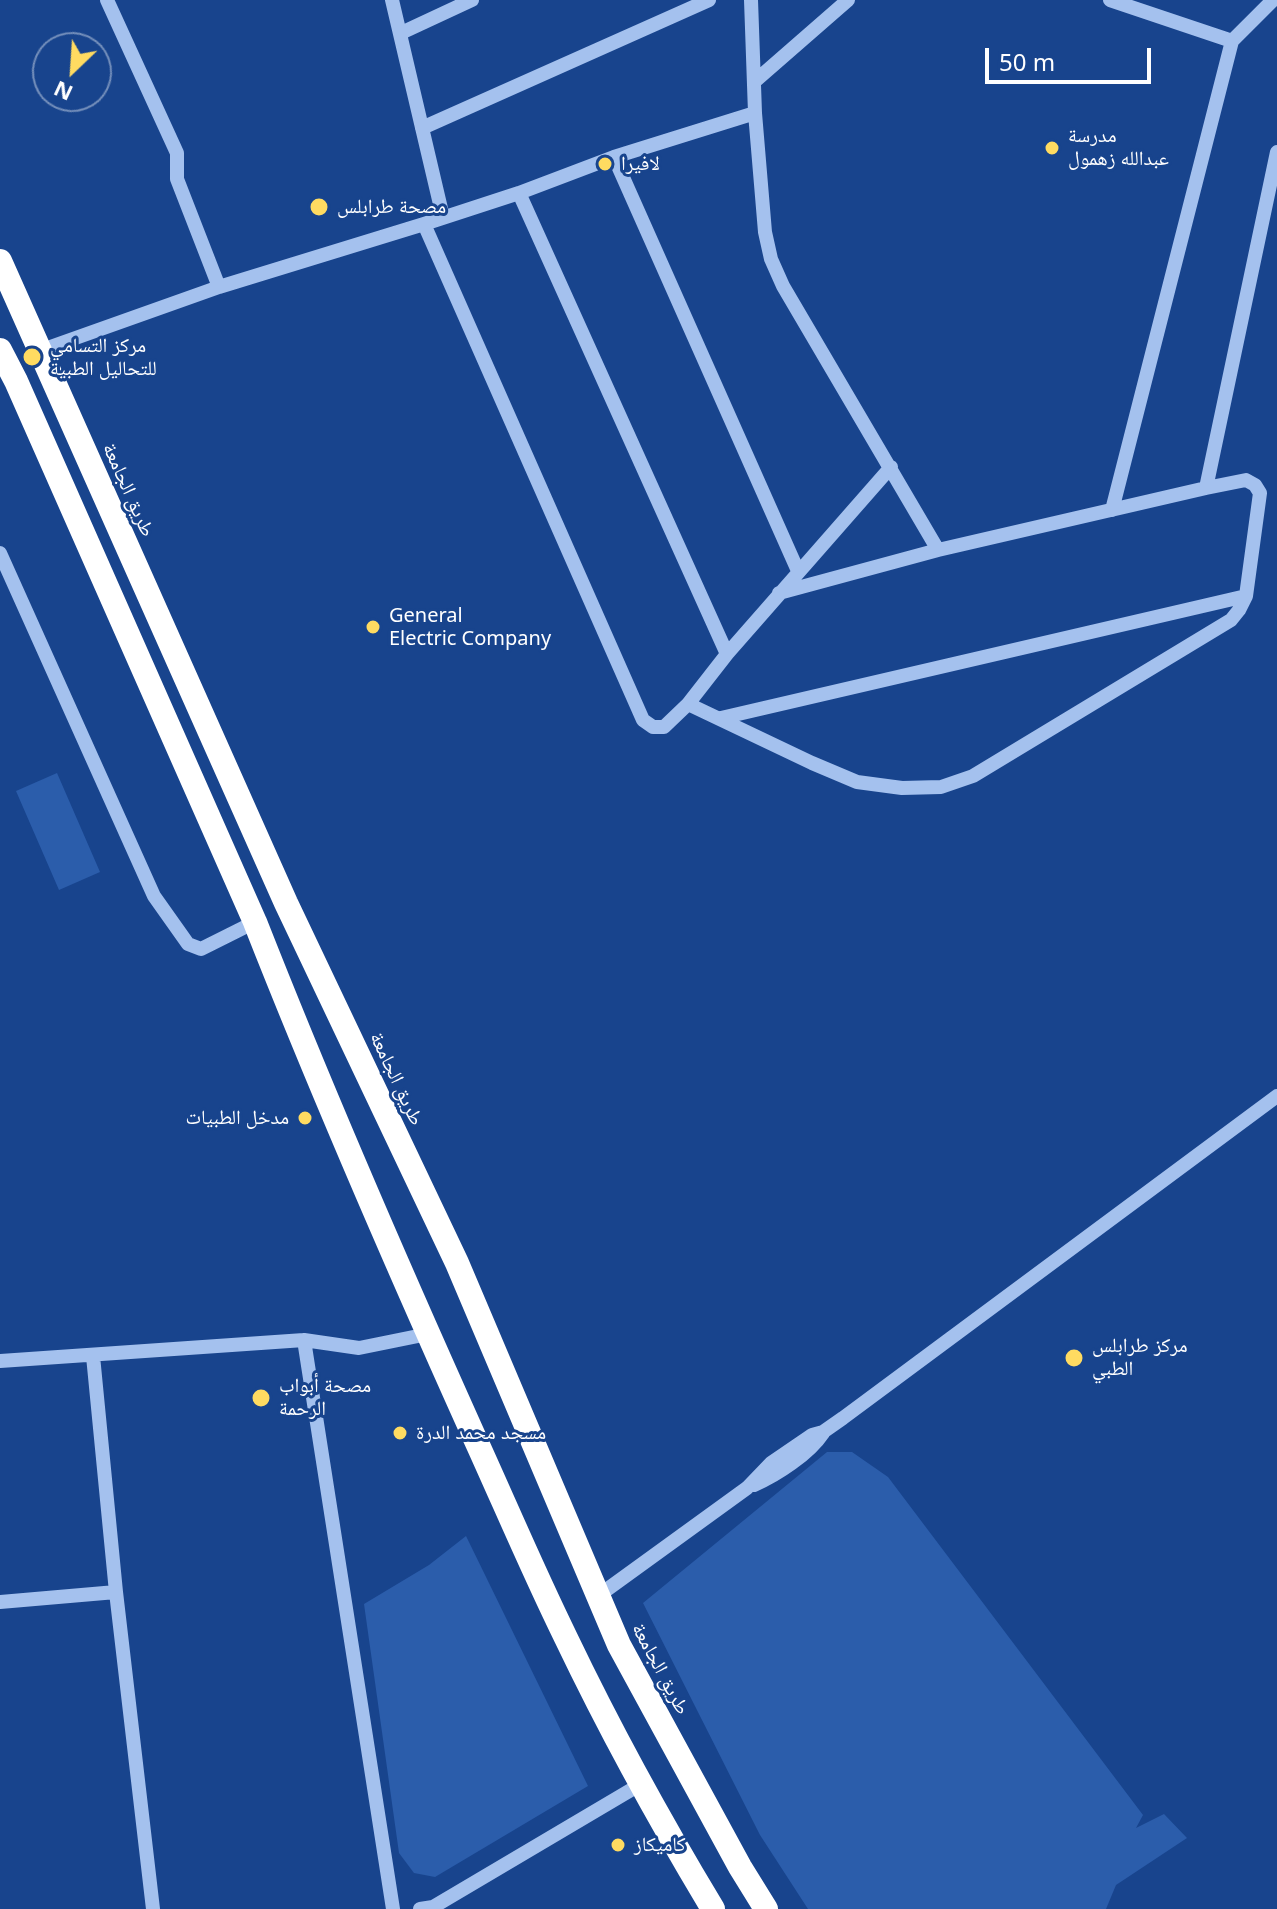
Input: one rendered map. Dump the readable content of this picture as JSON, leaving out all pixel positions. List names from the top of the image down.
{
  "streets": {
    "highway": ["طريق الجامعة"]
  },
  "places": [
    "مدرسة عبدالله زهمول",
    "لافيرا",
    "مصحة طرابلس",
    "مركز التسامي للتحاليل الطبية",
    "General Electric Company",
    "مدخل الطبيات",
    "مركز طرابلس الطبي",
    "مصحة أبواب الرحمة",
    "مسجد محمد الدرة",
    "كاميكاز"
  ],
  "scale_bar": "50 m",
  "north": "bottom left"
}
